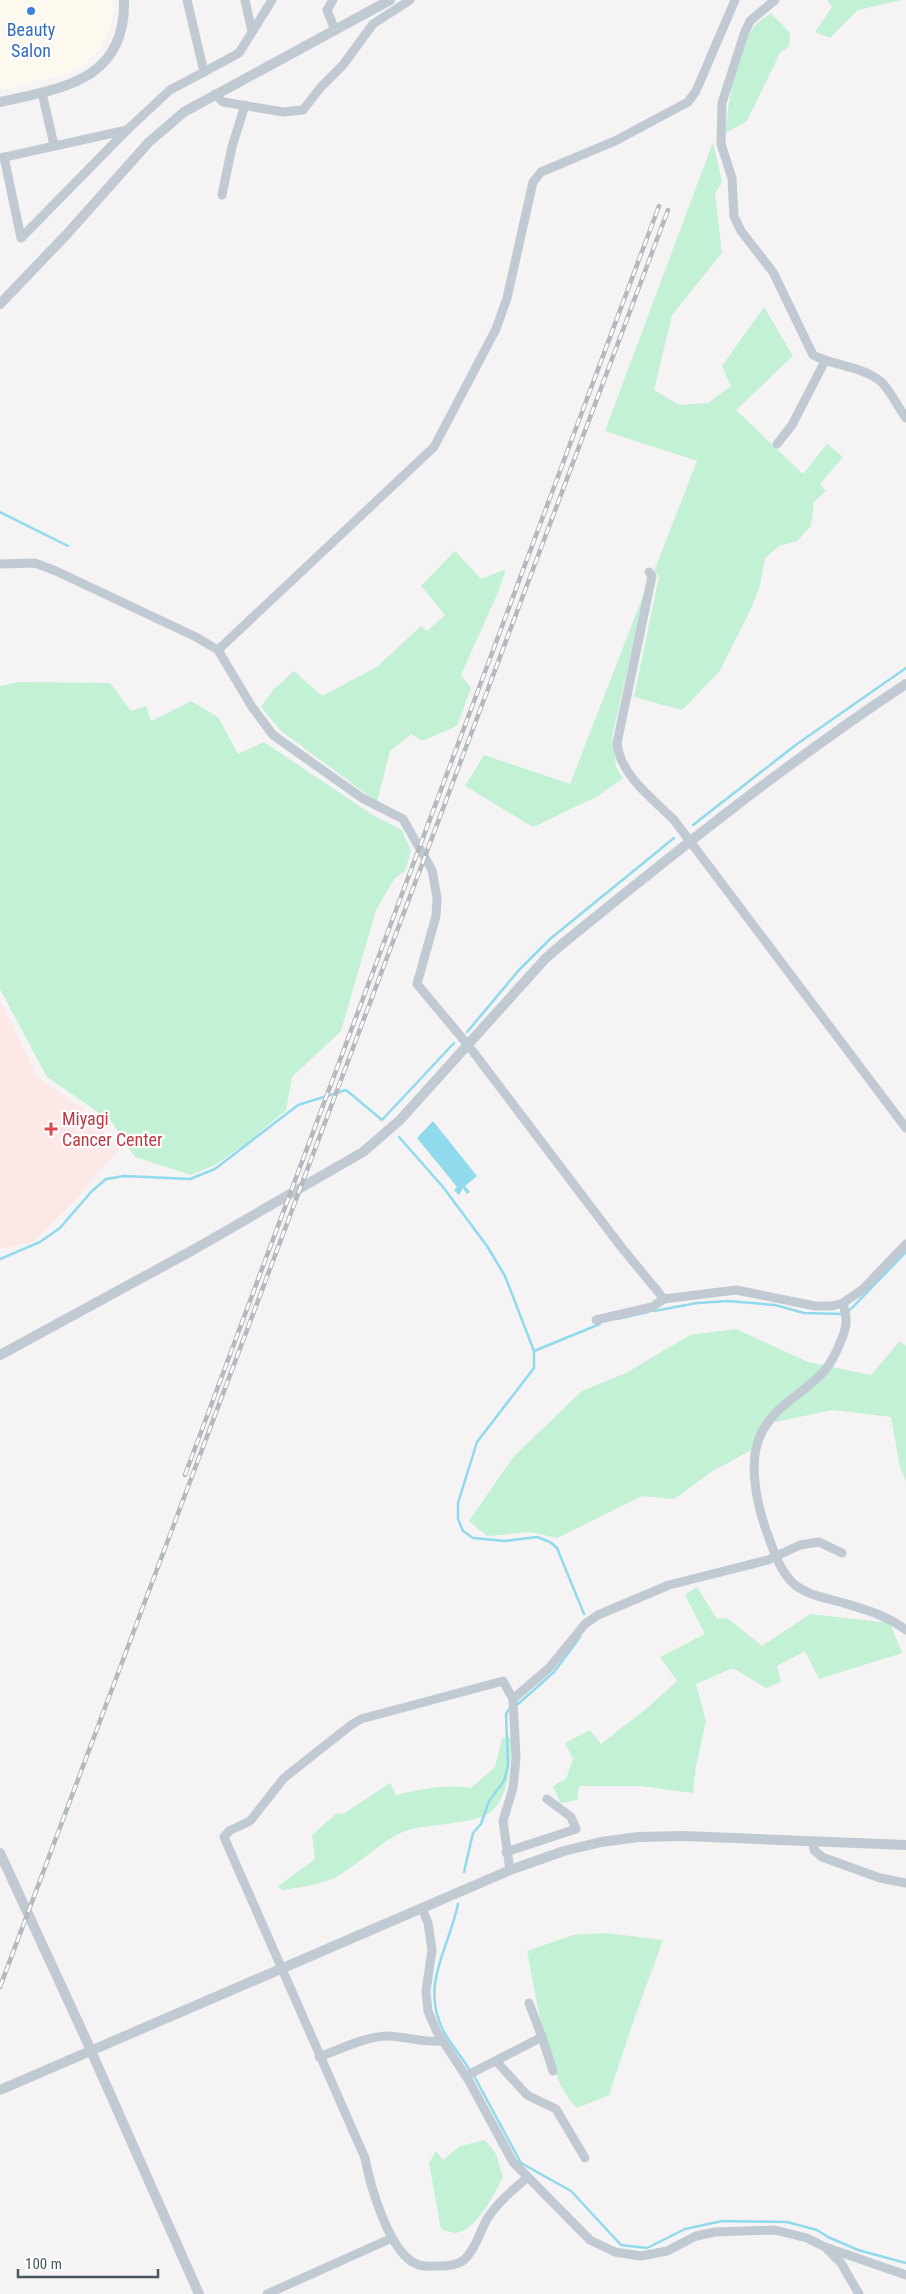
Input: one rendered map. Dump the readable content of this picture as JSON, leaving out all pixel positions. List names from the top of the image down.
{
  "places": {
    "other": ["Beauty Salon"],
    "health": ["Miyagi Cancer Center"]
  },
  "scale_bar": "100 m"
}
